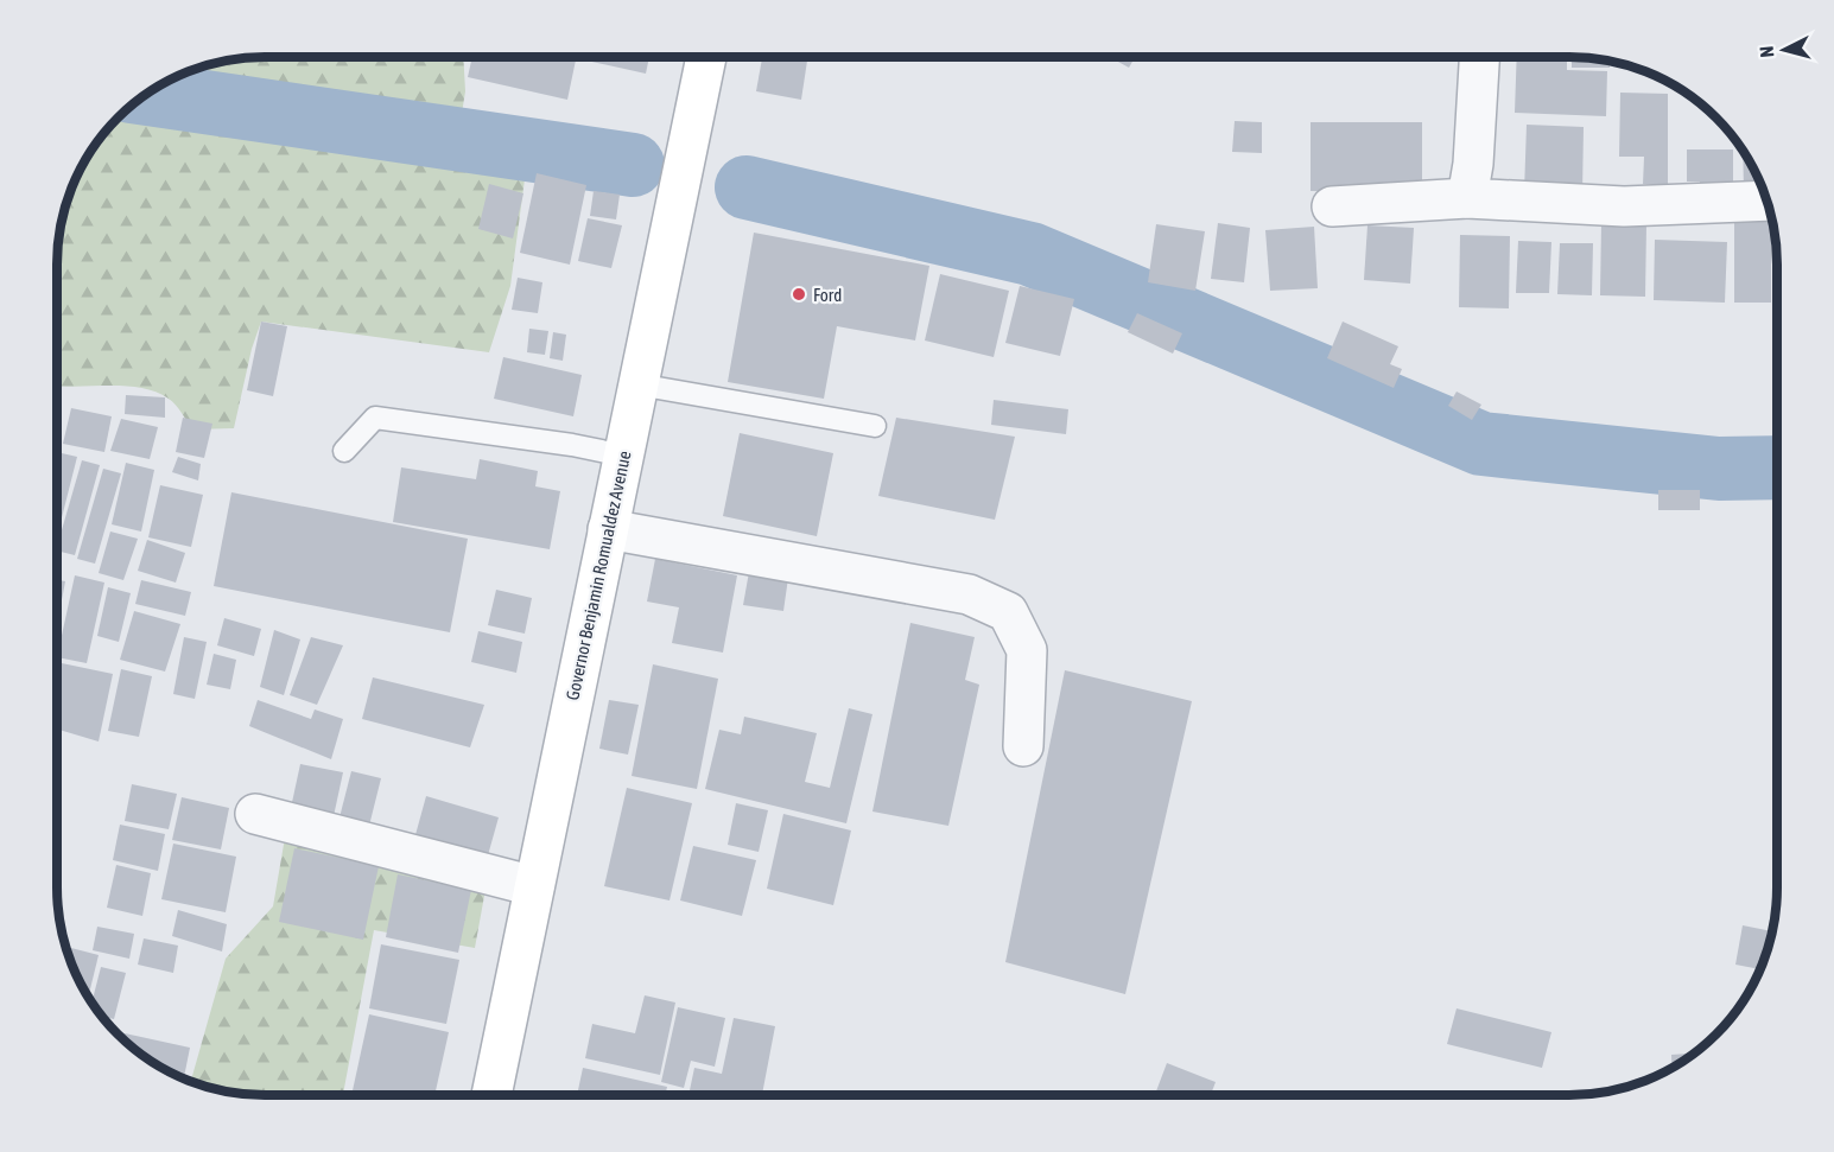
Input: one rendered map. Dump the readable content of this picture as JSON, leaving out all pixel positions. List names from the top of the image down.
{
  "streets": {
    "main road": ["Governor Benjamin Romualdez Avenue"]
  },
  "places": ["Ford"],
  "north": "left"
}
